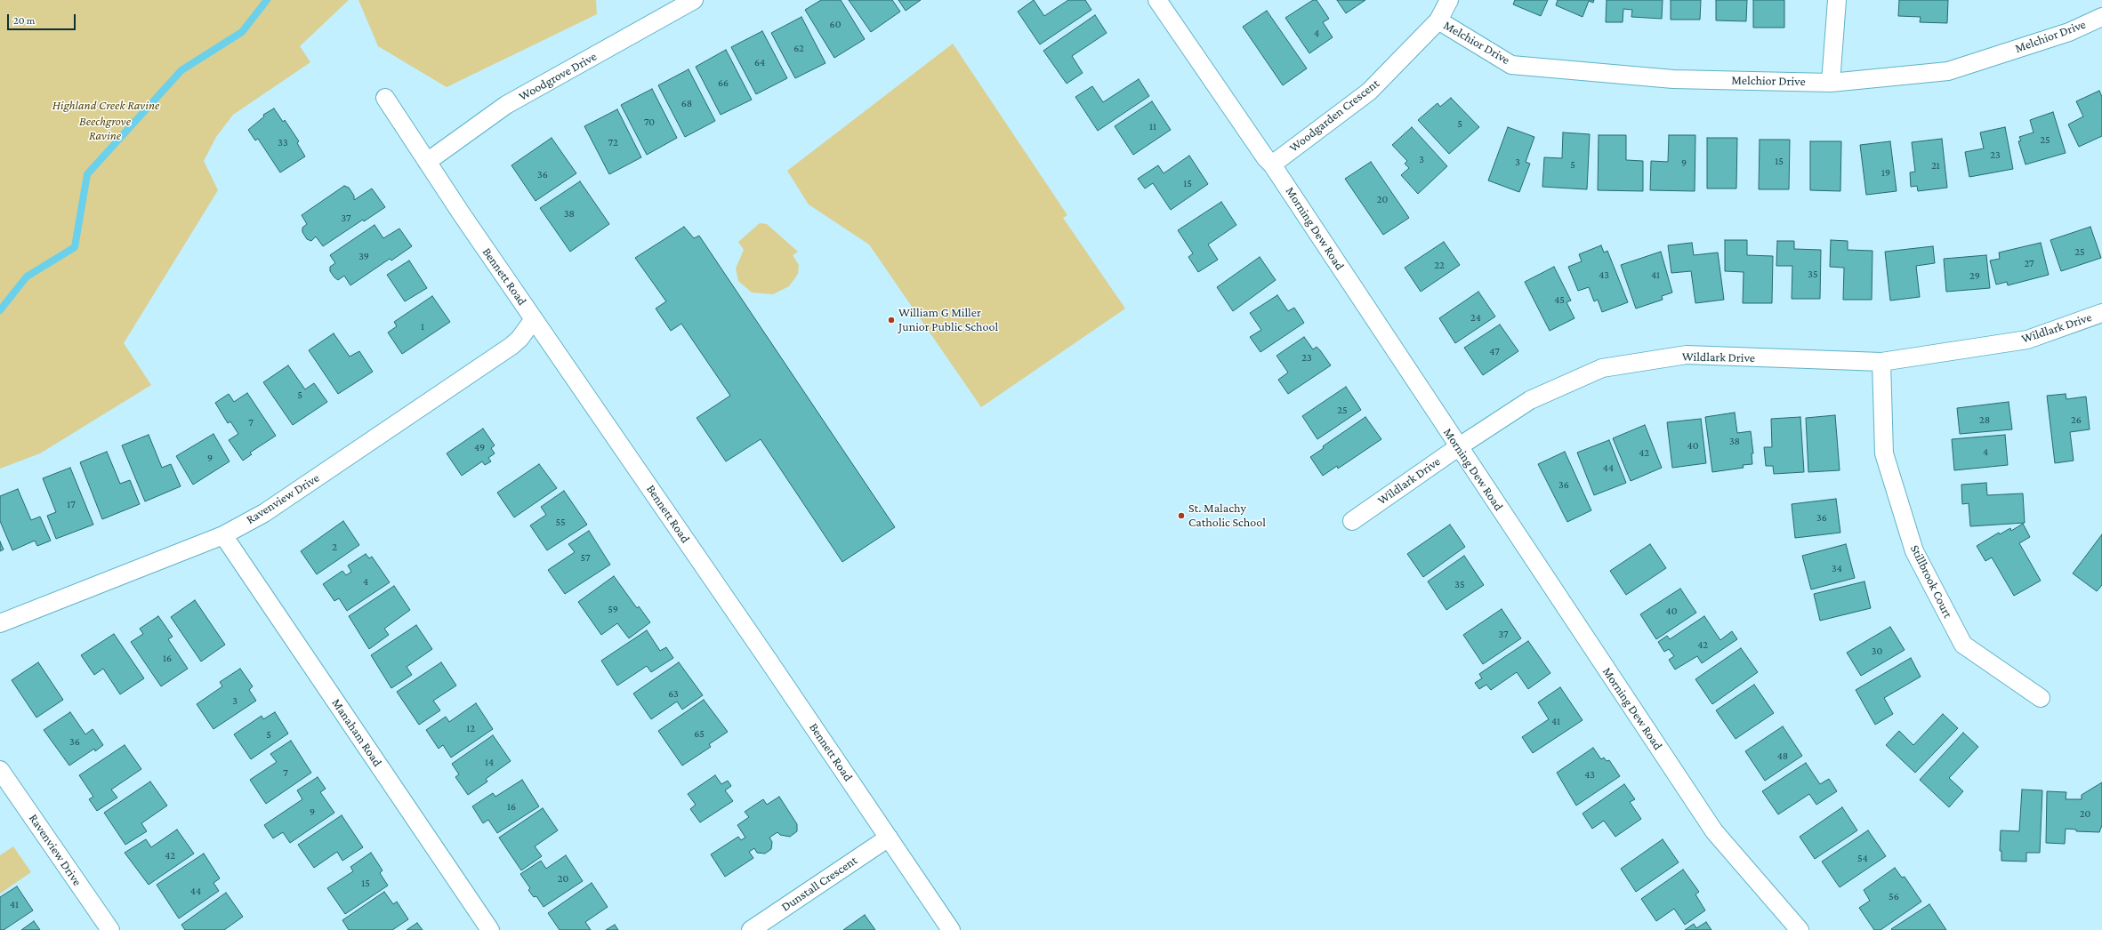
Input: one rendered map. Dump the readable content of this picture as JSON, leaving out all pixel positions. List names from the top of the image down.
{
  "streets": {
    "street": [
      "Melchior Drive",
      "Woodgrove Drive",
      "Woodgarden Crescent",
      "Morning Dew Road",
      "Bennett Road",
      "Wildlark Drive",
      "Ravenview Drive",
      "Stillbrook Court",
      "Manaham Road",
      "Dunstall Crescent"
    ]
  },
  "crossings": [
    ["Melchior Drive", "Woodgarden Crescent"],
    ["Woodgrove Drive", "Bennett Road"],
    ["Woodgarden Crescent", "Morning Dew Road"],
    ["Morning Dew Road", "Wildlark Drive"],
    ["Bennett Road", "Ravenview Drive"],
    ["Bennett Road", "Dunstall Crescent"],
    ["Wildlark Drive", "Stillbrook Court"],
    ["Ravenview Drive", "Manaham Road"]
  ],
  "parks": ["Highland Creek Ravine", "Beechgrove Ravine"],
  "places": ["William G Miller Junior Public School", "St. Malachy Catholic School"],
  "house_numbers": [
    "60",
    "4",
    "62",
    "64",
    "66",
    "68",
    "70",
    "5",
    "11",
    "25",
    "33",
    "72",
    "23",
    "3",
    "15",
    "3",
    "9",
    "5",
    "21",
    "19",
    "36",
    "15",
    "20",
    "38",
    "37",
    "25",
    "39",
    "27",
    "22",
    "35",
    "43",
    "41",
    "29",
    "45",
    "24",
    "1",
    "47",
    "23",
    "5",
    "25",
    "28",
    "26",
    "7",
    "38",
    "40",
    "49",
    "4",
    "42",
    "9",
    "44",
    "36",
    "17",
    "36",
    "55",
    "2",
    "57",
    "34",
    "4",
    "35",
    "59",
    "40",
    "37",
    "42",
    "30",
    "16",
    "63",
    "3",
    "41",
    "12",
    "65",
    "5",
    "36",
    "48",
    "14",
    "7",
    "43",
    "16",
    "9",
    "20",
    "42",
    "54",
    "20",
    "15",
    "44",
    "56",
    "41"
  ],
  "scale_bar": "20 m"
}
